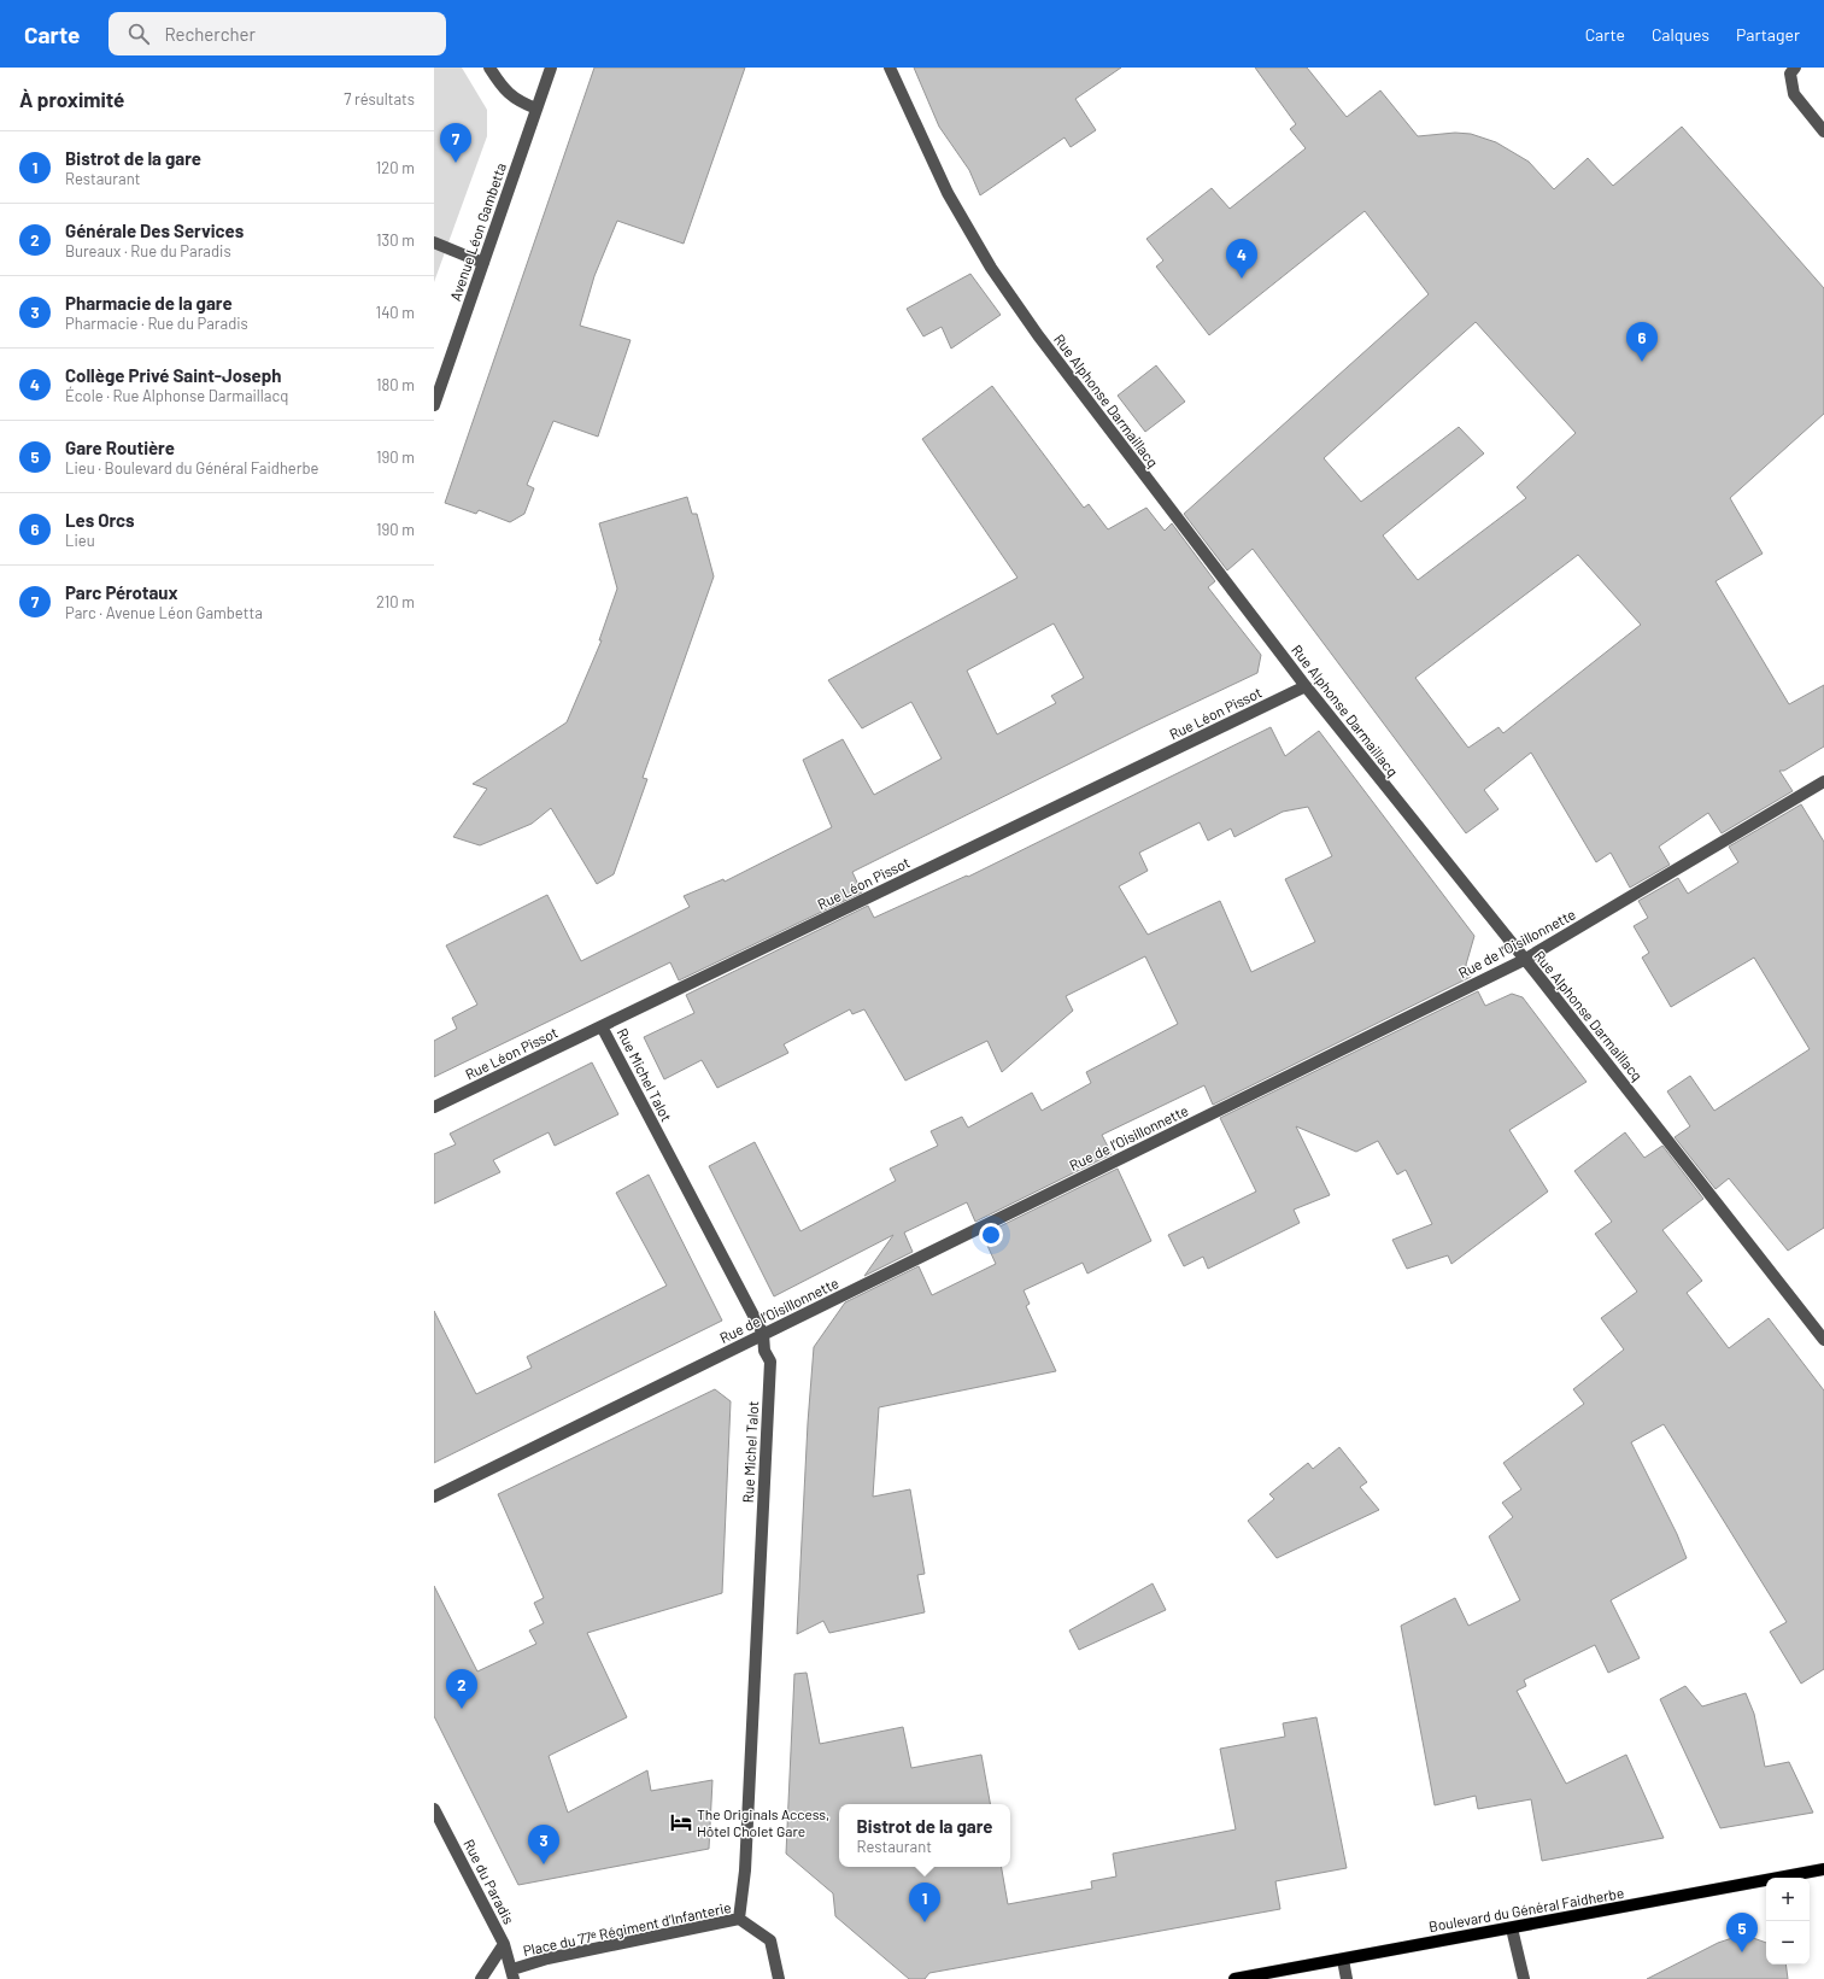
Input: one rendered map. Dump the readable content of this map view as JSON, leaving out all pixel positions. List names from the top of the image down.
{
  "streets": {
    "main road": ["Boulevard du Général Faidherbe"],
    "street": [
      "Avenue Léon Gambetta",
      "Rue Alphonse Darmaillacq",
      "Rue Léon Pissot",
      "Rue de l’Oisillonnette",
      "Rue Michel Talot",
      "Rue du Paradis",
      "Place du 77ᵉ Régiment d’Infanterie"
    ]
  },
  "crossings": [
    ["Rue Alphonse Darmaillacq", "Rue Léon Pissot"],
    ["Rue Alphonse Darmaillacq", "Rue de l’Oisillonnette"],
    ["Rue Léon Pissot", "Rue Michel Talot"],
    ["Rue de l’Oisillonnette", "Rue Michel Talot"],
    ["Rue Michel Talot", "Place du 77ᵉ Régiment d’Infanterie"],
    ["Rue du Paradis", "Place du 77ᵉ Régiment d’Infanterie"]
  ],
  "places": {
    "hotel": ["The Originals Access, Hôtel Cholet Gare"]
  },
  "page": {
    "header": "Carte",
    "search": "Rechercher",
    "nav": ["Carte", "Calques", "Partager"],
    "heading": ["À proximité", "7 résultats"],
    "pins": [
      "7",
      "4",
      "6",
      "2",
      "3",
      "1",
      "5"
    ],
    "list": [
      {
        "mark": "1",
        "name": "Bistrot de la gare",
        "note": "Restaurant",
        "value": "120 m"
      },
      {
        "mark": "2",
        "name": "Générale Des Services",
        "note": "Bureaux · Rue du Paradis",
        "value": "130 m"
      },
      {
        "mark": "3",
        "name": "Pharmacie de la gare",
        "note": "Pharmacie · Rue du Paradis",
        "value": "140 m"
      },
      {
        "mark": "4",
        "name": "Collège Privé Saint-Joseph",
        "note": "École · Rue Alphonse Darmaillacq",
        "value": "180 m"
      },
      {
        "mark": "5",
        "name": "Gare Routière",
        "note": "Lieu · Boulevard du Général Faidherbe",
        "value": "190 m"
      },
      {
        "mark": "6",
        "name": "Les Orcs",
        "note": "Lieu",
        "value": "190 m"
      },
      {
        "mark": "7",
        "name": "Parc Pérotaux",
        "note": "Parc · Avenue Léon Gambetta",
        "value": "210 m"
      }
    ],
    "popup": ["Bistrot de la gare", "Restaurant"],
    "map_buttons": ["+", "−"]
  }
}
